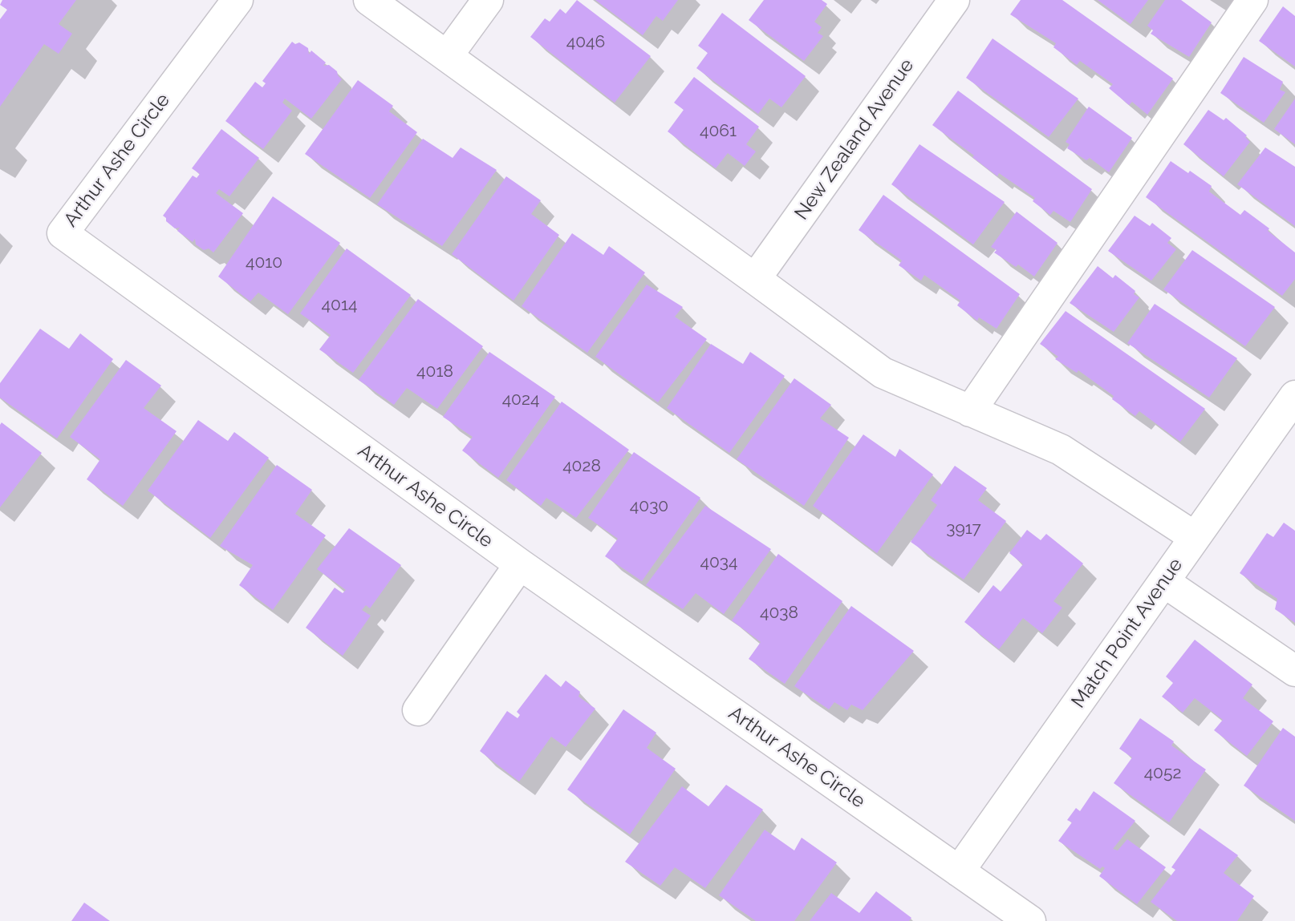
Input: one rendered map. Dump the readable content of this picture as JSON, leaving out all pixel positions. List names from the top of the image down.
{
  "streets": {
    "street": ["New Zealand Avenue", "Arthur Ashe Circle", "Match Point Avenue"]
  },
  "crossings": [
    ["Arthur Ashe Circle", "Match Point Avenue"]
  ],
  "house_numbers": [
    "4046",
    "4061",
    "4010",
    "4014",
    "4018",
    "4024",
    "4028",
    "4030",
    "3917",
    "4034",
    "4038",
    "4052"
  ]
}
